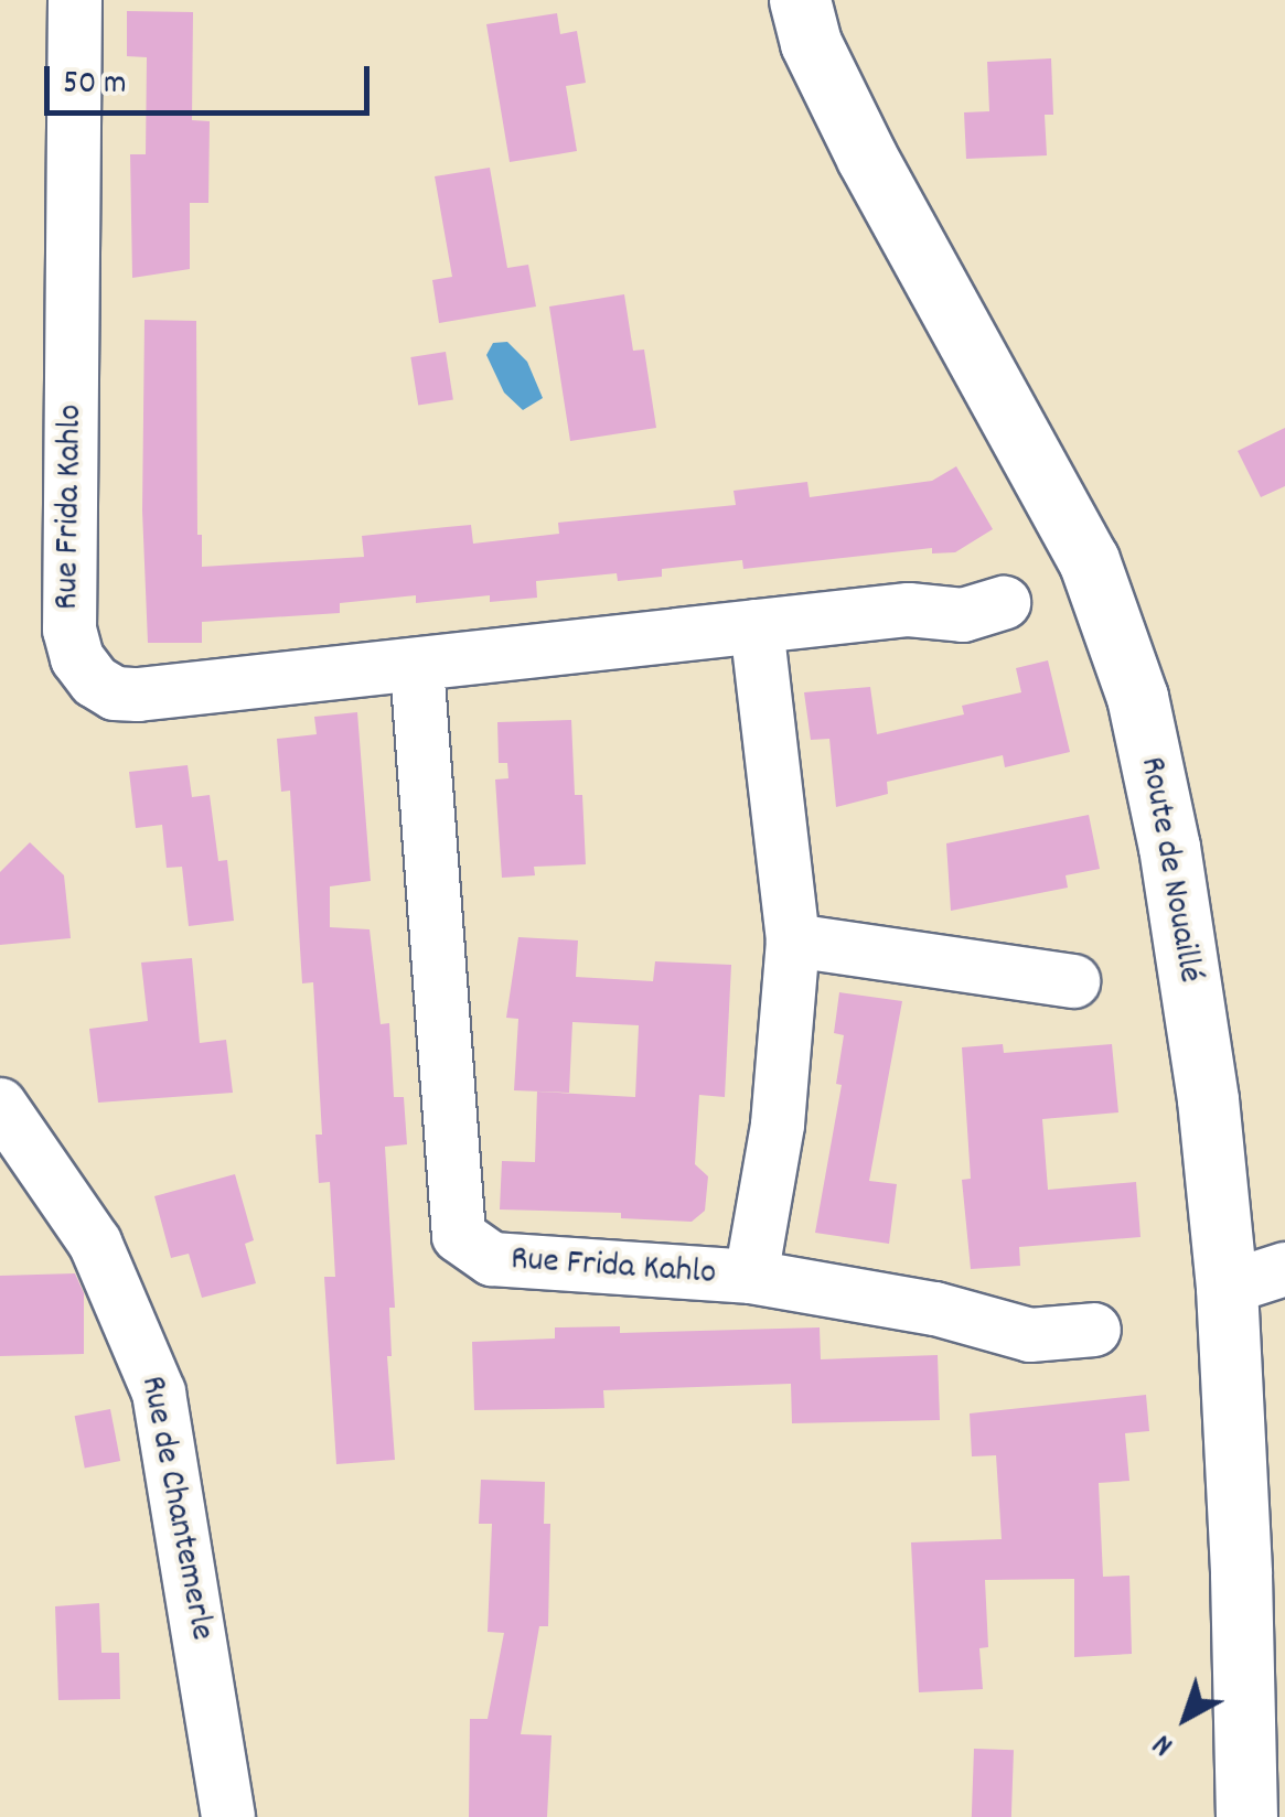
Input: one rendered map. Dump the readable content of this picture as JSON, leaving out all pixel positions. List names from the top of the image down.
{
  "streets": {
    "street": ["Rue Frida Kahlo", "Route de Nouaillé", "Rue de Chantemerle"]
  },
  "scale_bar": "50 m",
  "north": "bottom left"
}
